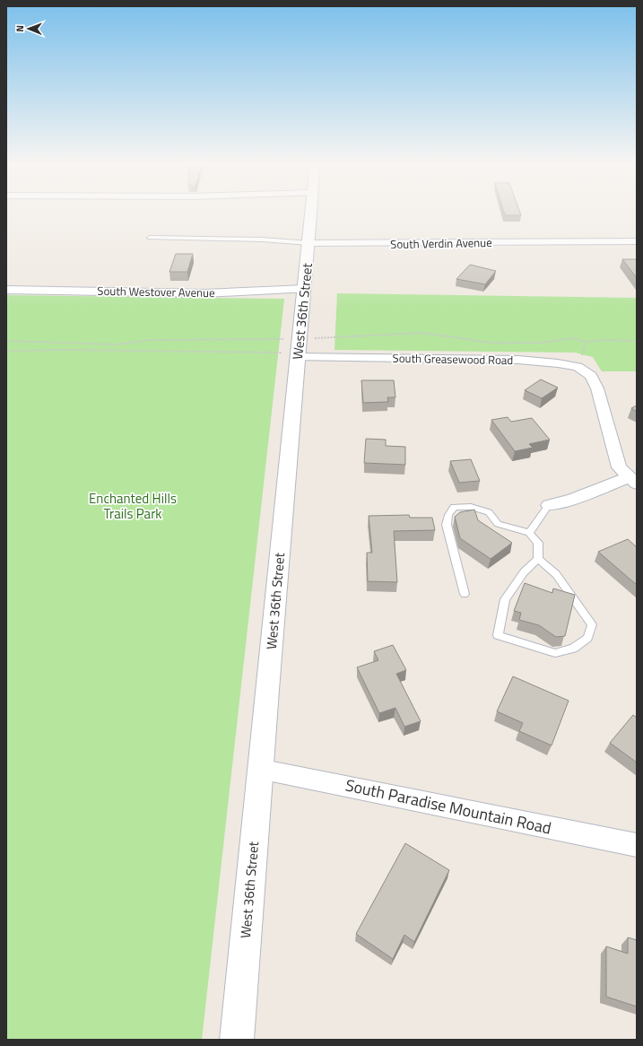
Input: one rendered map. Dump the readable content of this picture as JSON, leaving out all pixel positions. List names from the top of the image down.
{
  "streets": {
    "street": [
      "South Verdin Avenue",
      "South Westover Avenue",
      "West 36th Street",
      "South Greasewood Road",
      "South Paradise Mountain Road"
    ]
  },
  "crossings": [
    ["South Verdin Avenue", "West 36th Street"],
    ["South Westover Avenue", "West 36th Street"],
    ["West 36th Street", "South Greasewood Road"],
    ["West 36th Street", "South Paradise Mountain Road"]
  ],
  "parks": ["Enchanted Hills Trails Park"],
  "north": "left"
}
